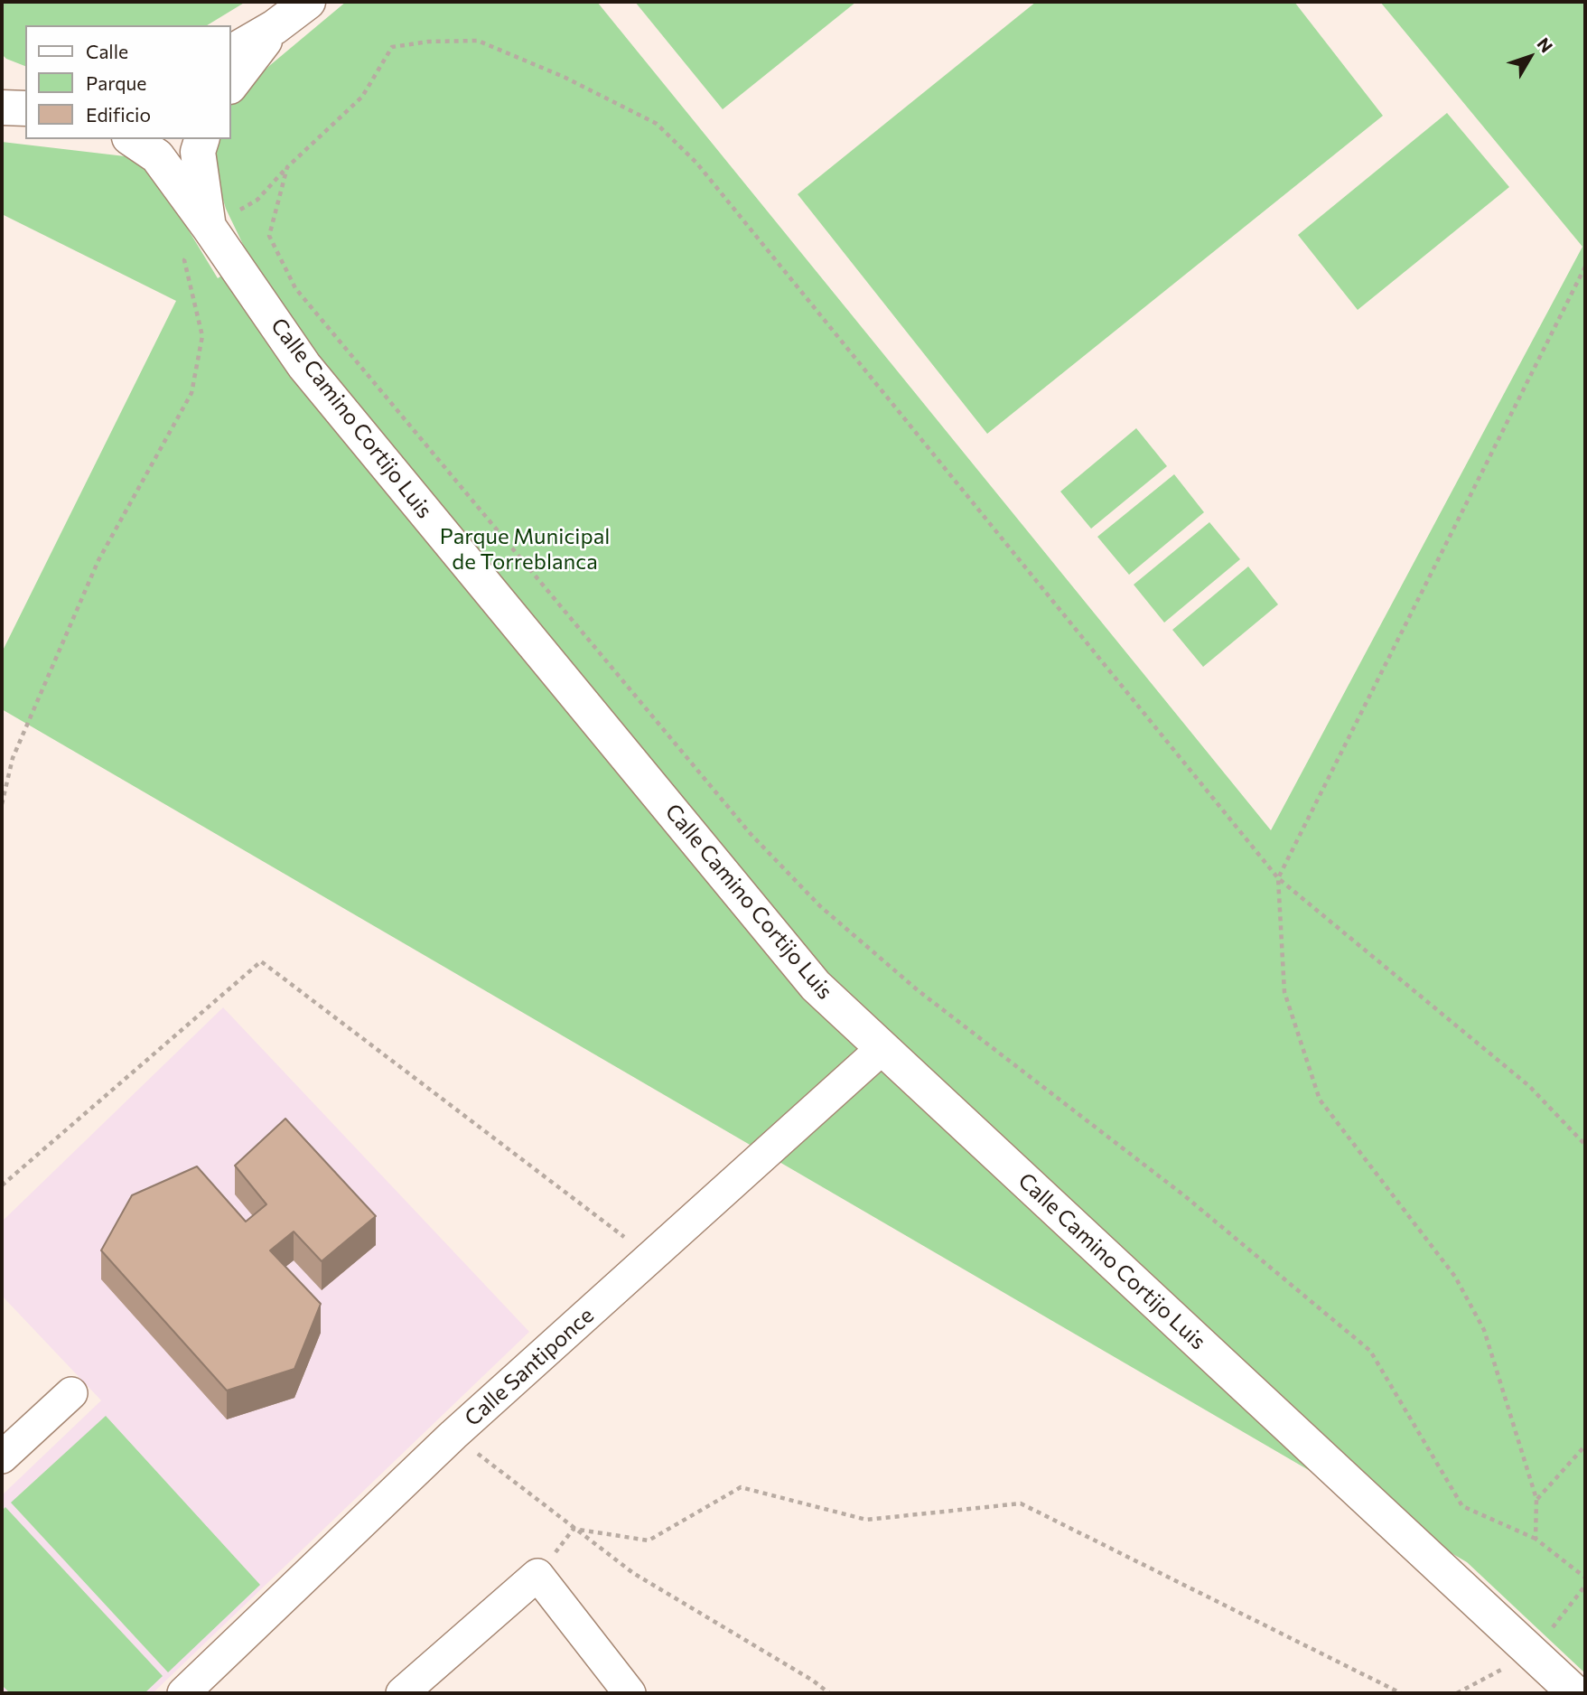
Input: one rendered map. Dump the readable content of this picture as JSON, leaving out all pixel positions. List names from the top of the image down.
{
  "streets": {
    "street": ["Calle Camino Cortijo Luis", "Calle Santiponce"]
  },
  "crossings": [
    ["Calle Camino Cortijo Luis", "Calle Santiponce"]
  ],
  "parks": ["Parque Municipal de Torreblanca"],
  "legend": ["Calle", "Parque", "Edificio"],
  "north": "top right"
}
